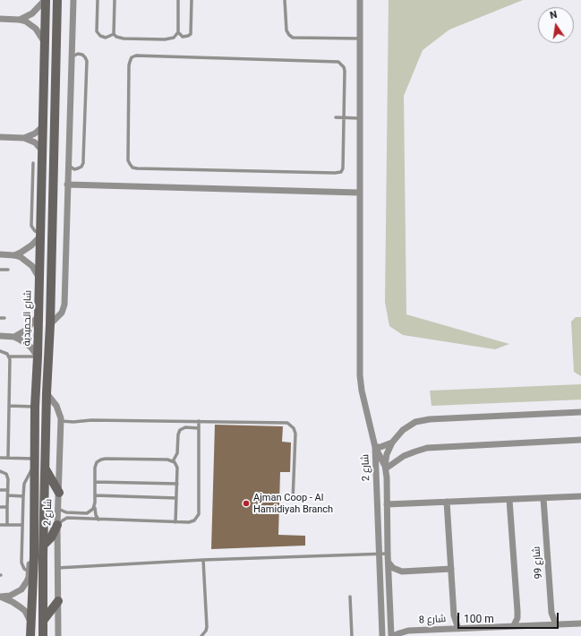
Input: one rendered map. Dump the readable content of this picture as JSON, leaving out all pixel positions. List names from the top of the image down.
{
  "streets": {
    "street": [
      "شارع الحميدية",
      "شارع 2",
      "شارع 99",
      "شارع 8"
    ]
  },
  "crossings": [
    ["شارع 2", "شارع 8"],
    ["شارع 99", "شارع 8"]
  ],
  "places": ["Ajman Coop - Al Hamidiyah Branch"],
  "scale_bar": "100 m",
  "north": "top"
}
